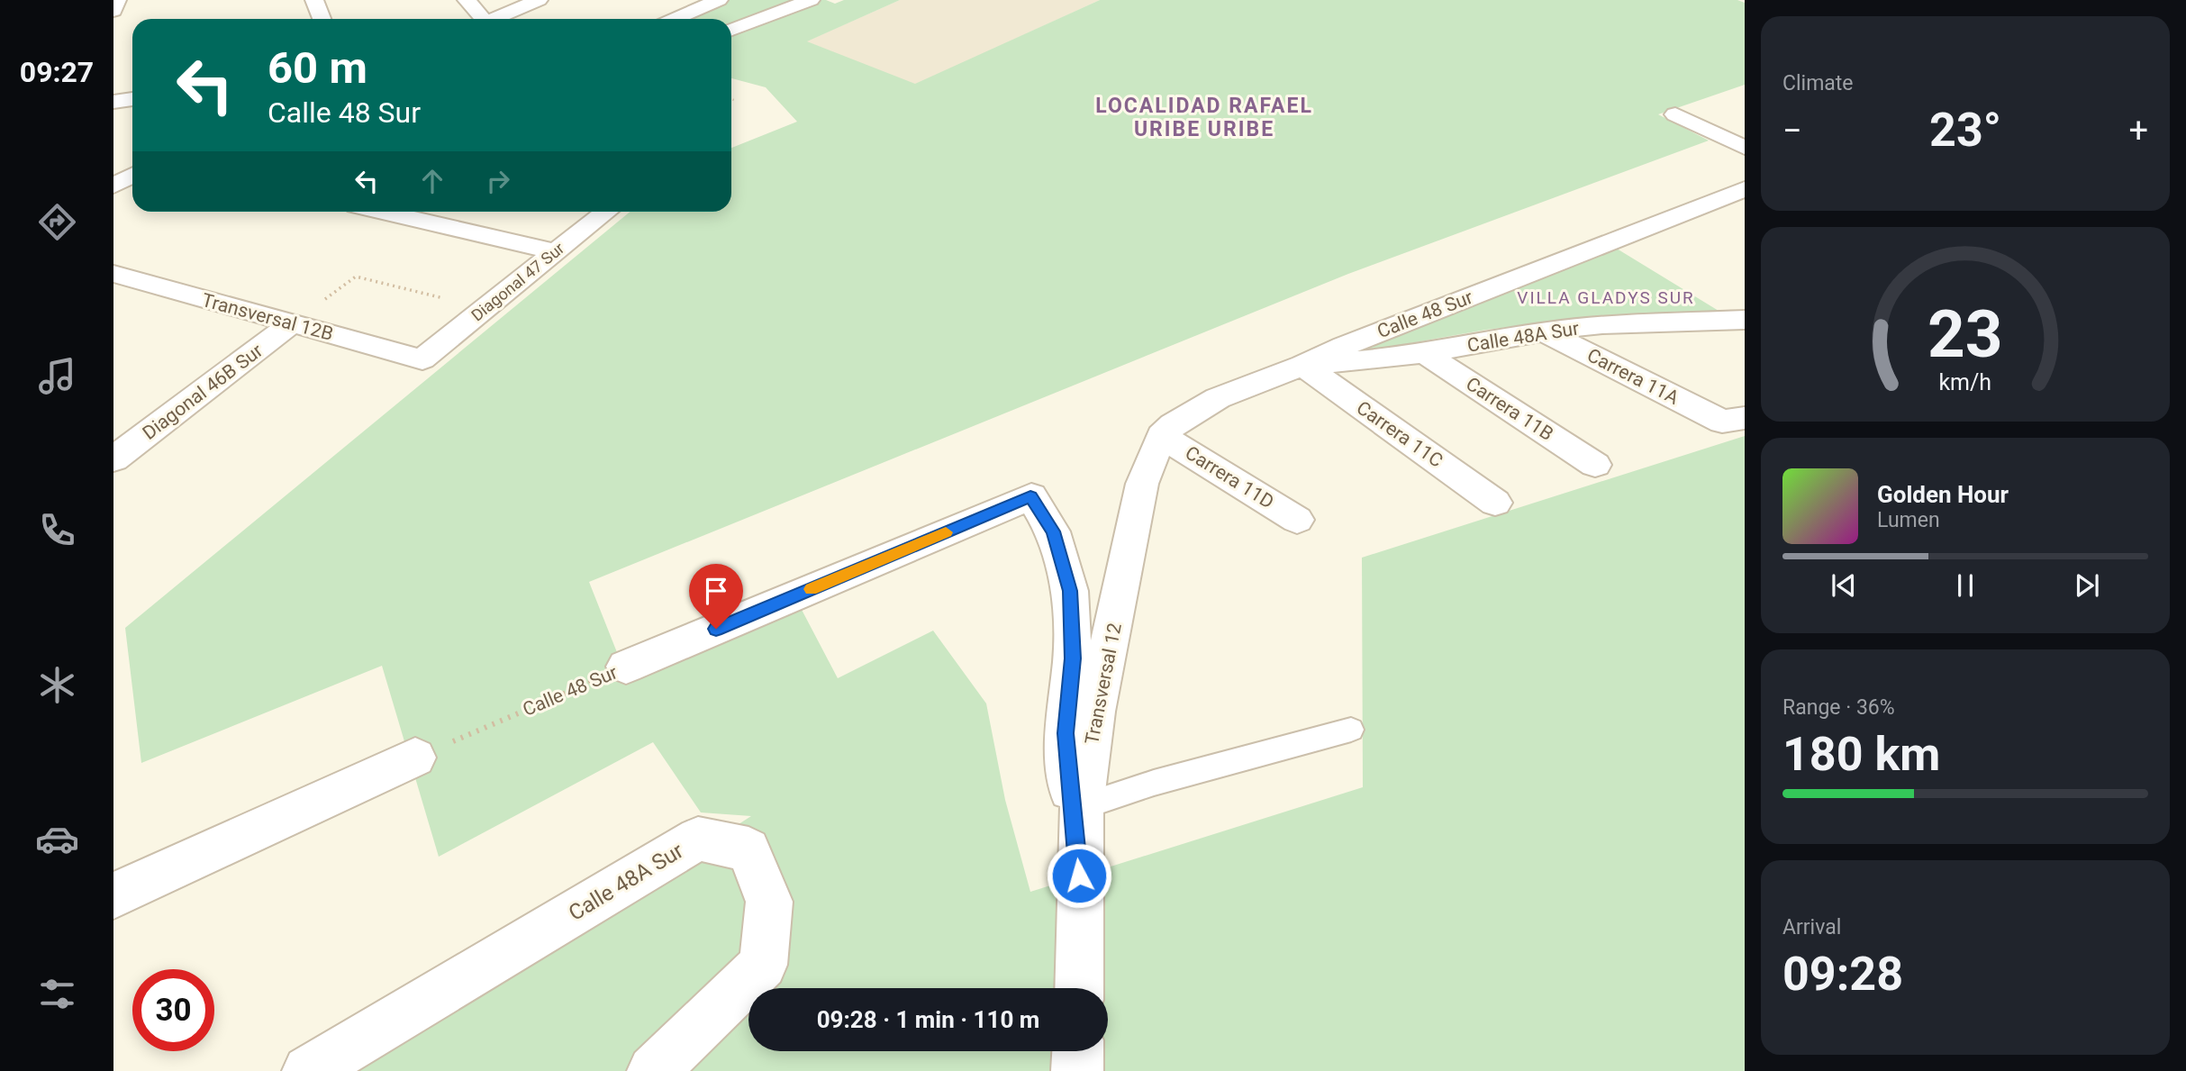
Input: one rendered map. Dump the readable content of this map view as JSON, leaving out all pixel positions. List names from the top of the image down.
{
  "streets": {
    "street": [
      "Diagonal 47 Sur",
      "Calle 48 Sur",
      "Transversal 12B",
      "Calle 48A Sur",
      "Carrera 11A",
      "Diagonal 46B Sur",
      "Carrera 11B",
      "Carrera 11C",
      "Carrera 11D",
      "Transversal 12"
    ]
  },
  "crossings": [
    ["Diagonal 47 Sur", "Transversal 12B"],
    ["Calle 48 Sur", "Calle 48A Sur"],
    ["Calle 48 Sur", "Carrera 11C"],
    ["Calle 48 Sur", "Carrera 11D"],
    ["Calle 48 Sur", "Transversal 12"],
    ["Transversal 12B", "Diagonal 46B Sur"],
    ["Calle 48A Sur", "Carrera 11A"],
    ["Calle 48A Sur", "Carrera 11B"],
    ["Calle 48A Sur", "Carrera 11C"],
    ["Carrera 11D", "Transversal 12"]
  ],
  "districts": ["LOCALIDAD RAFAEL URIBE URIBE", "VILLA GLADYS SUR"],
  "page": {
    "tabs": "09:27",
    "tile": [
      "Climate",
      ["Range · 36%", "180 km"],
      ["Arrival", "09:28"]
    ],
    "turn": ["60 m", "Calle 48 Sur"],
    "heat": ["−", "23°", "+"],
    "song": ["Golden Hour", "Lumen"],
    "limit": "30",
    "trip": "09:28 · 1 min · 110 m",
    "gauge": ["23", "km/h"]
  }
}
